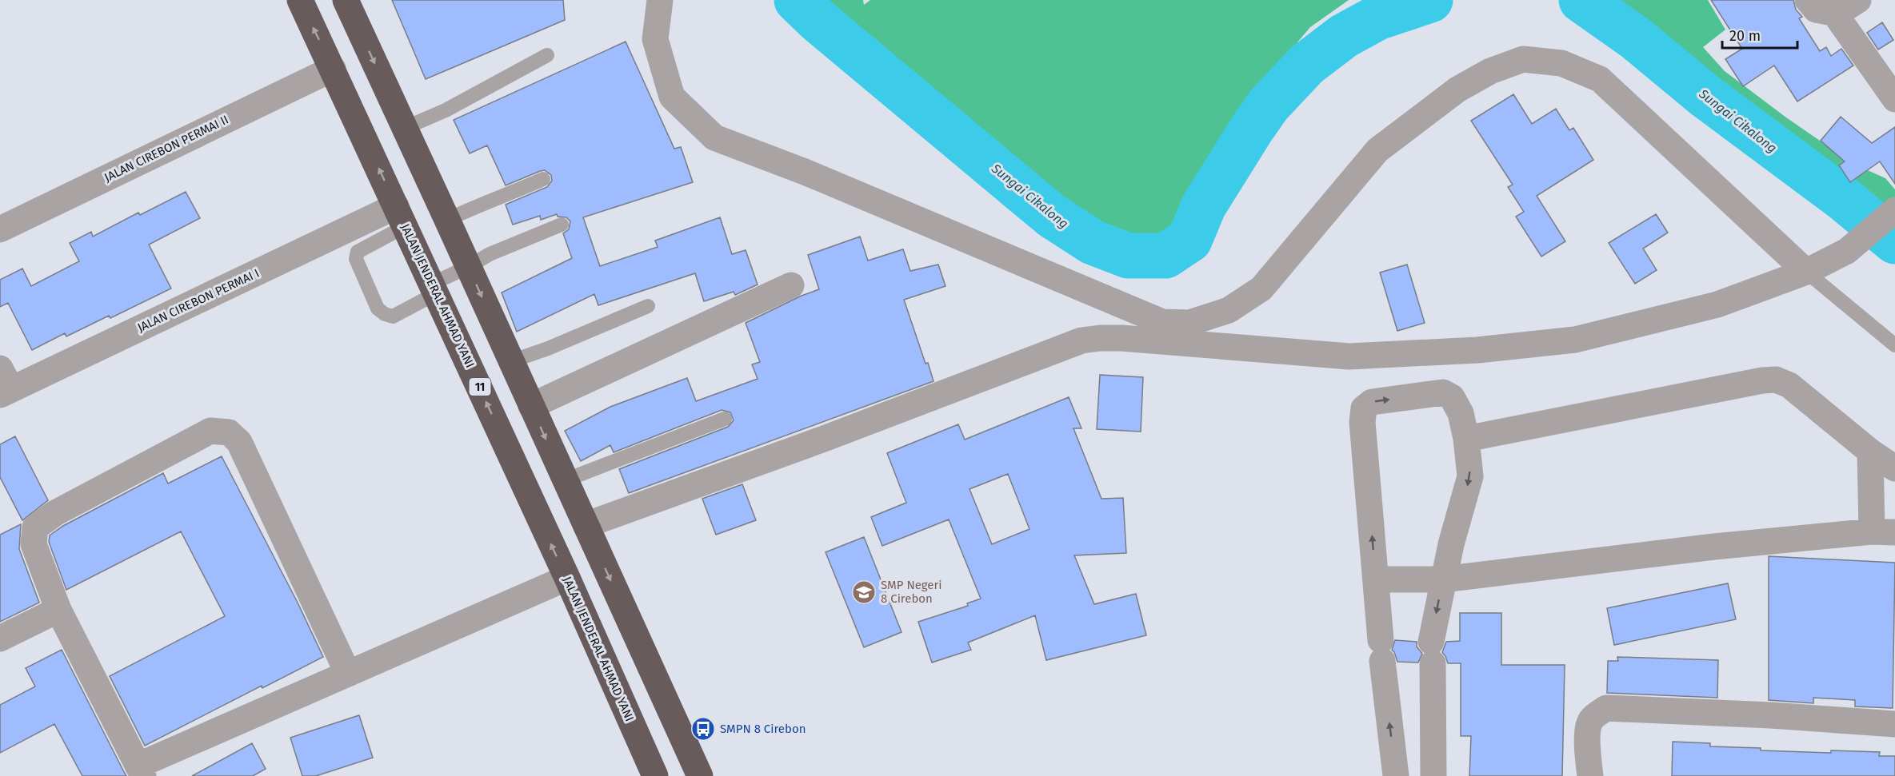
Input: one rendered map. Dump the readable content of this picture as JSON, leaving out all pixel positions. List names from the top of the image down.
{
  "streets": {
    "highway": ["JALAN JENDERAL AHMAD YANI", "11"],
    "street": ["JALAN CIREBON PERMAI II", "JALAN CIREBON PERMAI I"]
  },
  "crossings": [
    ["JALAN CIREBON PERMAI II", "JALAN JENDERAL AHMAD YANI"],
    ["JALAN JENDERAL AHMAD YANI", "JALAN CIREBON PERMAI I"]
  ],
  "water": ["Sungai Cikalong"],
  "places": {
    "school or university": ["SMP Negeri 8 Cirebon"],
    "bus stop": ["SMPN 8 Cirebon"]
  },
  "scale_bar": "20 m"
}
